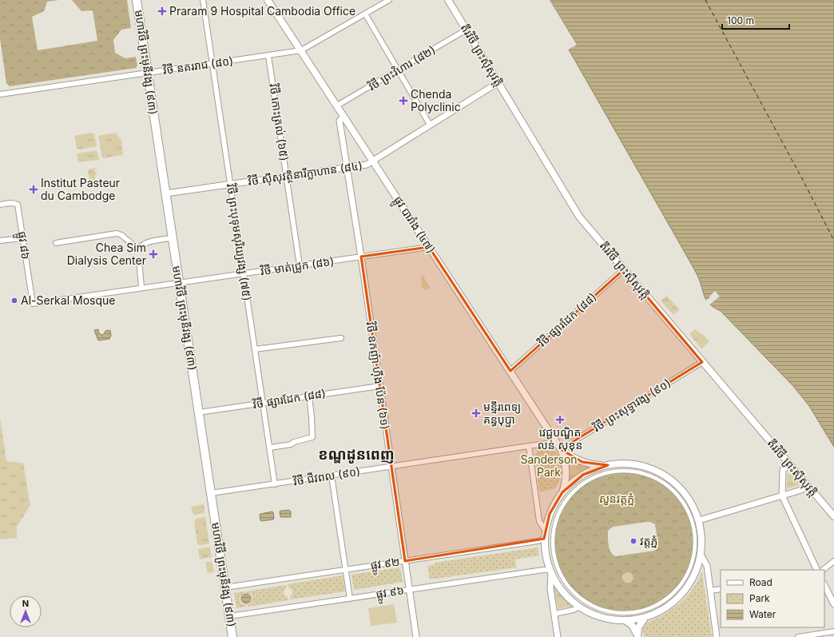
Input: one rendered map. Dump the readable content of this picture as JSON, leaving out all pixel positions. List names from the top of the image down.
{
  "streets": {
    "highway": ["មហាវិថី ព្រះមុនីវង្ស (៩៣)"],
    "main road": ["តីរវិថី ព្រះស៊ីសុវត្តិ", "ផ្លូវ បារាំង (៤៧)"],
    "street": [
      "វិថី នគររាជ (៨០)",
      "វិថី ព្រះវិហារ (៨២)",
      "វិថី កោះត្រល់ (៦៥)",
      "វិថី ស៊ីសុវត្ថិនារីក្លាហាន (៨៤)",
      "វិថី ព្រះបុទុមសុរិយ្យវង្ស (៧៥)",
      "ផ្លូវ ៨៦",
      "វិថី មាត់ជ្រូក (៨៦)",
      "វិថី ផ្សារដែក (៨៨)",
      "វិថី ឧកញ៉ា ហ៊ីង ប៉ែន (៦១)",
      "វិថី ព្រះសុទ្ធាវង្ស (៩០)",
      "វិថី ជីវពល (៩០)",
      "ផ្លូវ ៩២",
      "ផ្លូវ ៩៦"
    ]
  },
  "crossings": [
    ["តីរវិថី ព្រះស៊ីសុវត្តិ", "វិថី ព្រះវិហារ (៨២)"],
    ["តីរវិថី ព្រះស៊ីសុវត្តិ", "វិថី ស៊ីសុវត្ថិនារីក្លាហាន (៨៤)"],
    ["តីរវិថី ព្រះស៊ីសុវត្តិ", "វិថី ផ្សារដែក (៨៨)"],
    ["តីរវិថី ព្រះស៊ីសុវត្តិ", "វិថី ព្រះសុទ្ធាវង្ស (៩០)"],
    ["មហាវិថី ព្រះមុនីវង្ស (៩៣)", "វិថី នគររាជ (៨០)"],
    ["មហាវិថី ព្រះមុនីវង្ស (៩៣)", "វិថី ស៊ីសុវត្ថិនារីក្លាហាន (៨៤)"],
    ["មហាវិថី ព្រះមុនីវង្ស (៩៣)", "វិថី មាត់ជ្រូក (៨៦)"],
    ["មហាវិថី ព្រះមុនីវង្ស (៩៣)", "វិថី ផ្សារដែក (៨៨)"],
    ["មហាវិថី ព្រះមុនីវង្ស (៩៣)", "វិថី ជីវពល (៩០)"],
    ["មហាវិថី ព្រះមុនីវង្ស (៩៣)", "ផ្លូវ ៩២"],
    ["មហាវិថី ព្រះមុនីវង្ស (៩៣)", "ផ្លូវ ៩៦"],
    ["វិថី នគររាជ (៨០)", "វិថី កោះត្រល់ (៦៥)"],
    ["វិថី នគររាជ (៨០)", "ផ្លូវ បារាំង (៤៧)"],
    ["វិថី នគររាជ (៨០)", "វិថី ព្រះបុទុមសុរិយ្យវង្ស (៧៥)"],
    ["វិថី ព្រះវិហារ (៨២)", "ផ្លូវ បារាំង (៤៧)"],
    ["វិថី កោះត្រល់ (៦៥)", "វិថី ស៊ីសុវត្ថិនារីក្លាហាន (៨៤)"],
    ["វិថី កោះត្រល់ (៦៥)", "វិថី មាត់ជ្រូក (៨៦)"],
    ["វិថី ស៊ីសុវត្ថិនារីក្លាហាន (៨៤)", "ផ្លូវ បារាំង (៤៧)"],
    ["វិថី ស៊ីសុវត្ថិនារីក្លាហាន (៨៤)", "វិថី ព្រះបុទុមសុរិយ្យវង្ស (៧៥)"],
    ["វិថី ស៊ីសុវត្ថិនារីក្លាហាន (៨៤)", "វិថី ឧកញ៉ា ហ៊ីង ប៉ែន (៦១)"],
    ["ផ្លូវ បារាំង (៤៧)", "វិថី មាត់ជ្រូក (៨៦)"],
    ["ផ្លូវ បារាំង (៤៧)", "វិថី ផ្សារដែក (៨៨)"],
    ["ផ្លូវ បារាំង (៤៧)", "វិថី ឧកញ៉ា ហ៊ីង ប៉ែន (៦១)"],
    ["ផ្លូវ បារាំង (៤៧)", "វិថី ព្រះសុទ្ធាវង្ស (៩០)"],
    ["ផ្លូវ បារាំង (៤៧)", "វិថី ជីវពល (៩០)"],
    ["វិថី ព្រះបុទុមសុរិយ្យវង្ស (៧៥)", "វិថី មាត់ជ្រូក (៨៦)"],
    ["វិថី ព្រះបុទុមសុរិយ្យវង្ស (៧៥)", "វិថី ផ្សារដែក (៨៨)"],
    ["វិថី ព្រះបុទុមសុរិយ្យវង្ស (៧៥)", "វិថី ជីវពល (៩០)"],
    ["ផ្លូវ ៨៦", "វិថី មាត់ជ្រូក (៨៦)"],
    ["វិថី មាត់ជ្រូក (៨៦)", "វិថី ឧកញ៉ា ហ៊ីង ប៉ែន (៦១)"],
    ["វិថី ផ្សារដែក (៨៨)", "វិថី ឧកញ៉ា ហ៊ីង ប៉ែន (៦១)"],
    ["វិថី ឧកញ៉ា ហ៊ីង ប៉ែន (៦១)", "វិថី ជីវពល (៩០)"],
    ["វិថី ឧកញ៉ា ហ៊ីង ប៉ែន (៦១)", "ផ្លូវ ៩២"],
    ["វិថី ឧកញ៉ា ហ៊ីង ប៉ែន (៦១)", "ផ្លូវ ៩៦"]
  ],
  "districts": ["ខណ្ឌដូនពេញ"],
  "parks": ["Sanderson Park", "សួនវត្ដភ្នំ"],
  "places": {
    "health": [
      "Praram 9 Hospital Cambodia Office",
      "Chenda Polyclinic",
      "Institut Pasteur du Cambodge",
      "Chea Sim Dialysis Center",
      "មន្ទីរពេទ្យ គន្ធបុប្ផា",
      "វេជ្ជបណ្ឌិត លន់ សុខុន"
    ],
    "other": ["Al-Serkal Mosque", "វត្ដភ្នំ"]
  },
  "legend": ["Road", "Park", "Water"],
  "scale_bar": "100 m",
  "north": "top"
}
